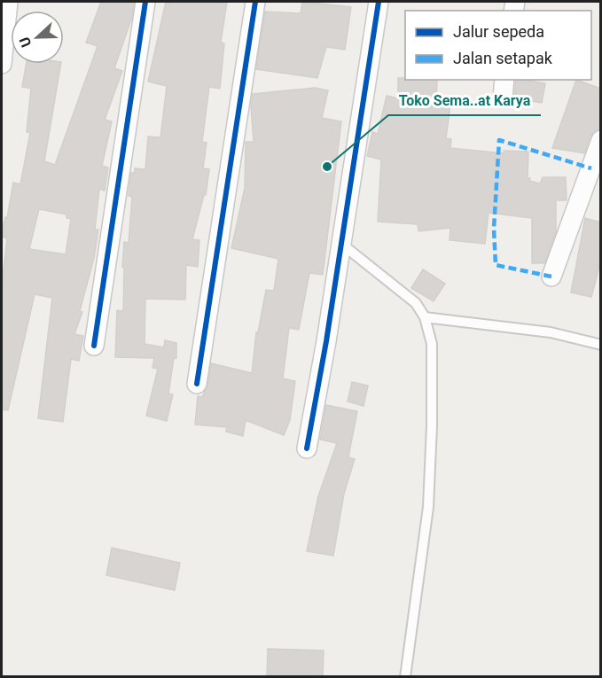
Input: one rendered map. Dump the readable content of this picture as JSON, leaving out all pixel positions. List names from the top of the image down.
{
  "places": ["Toko Sema..at Karya"],
  "legend": ["Jalur sepeda", "Jalan setapak"],
  "north": "left"
}
